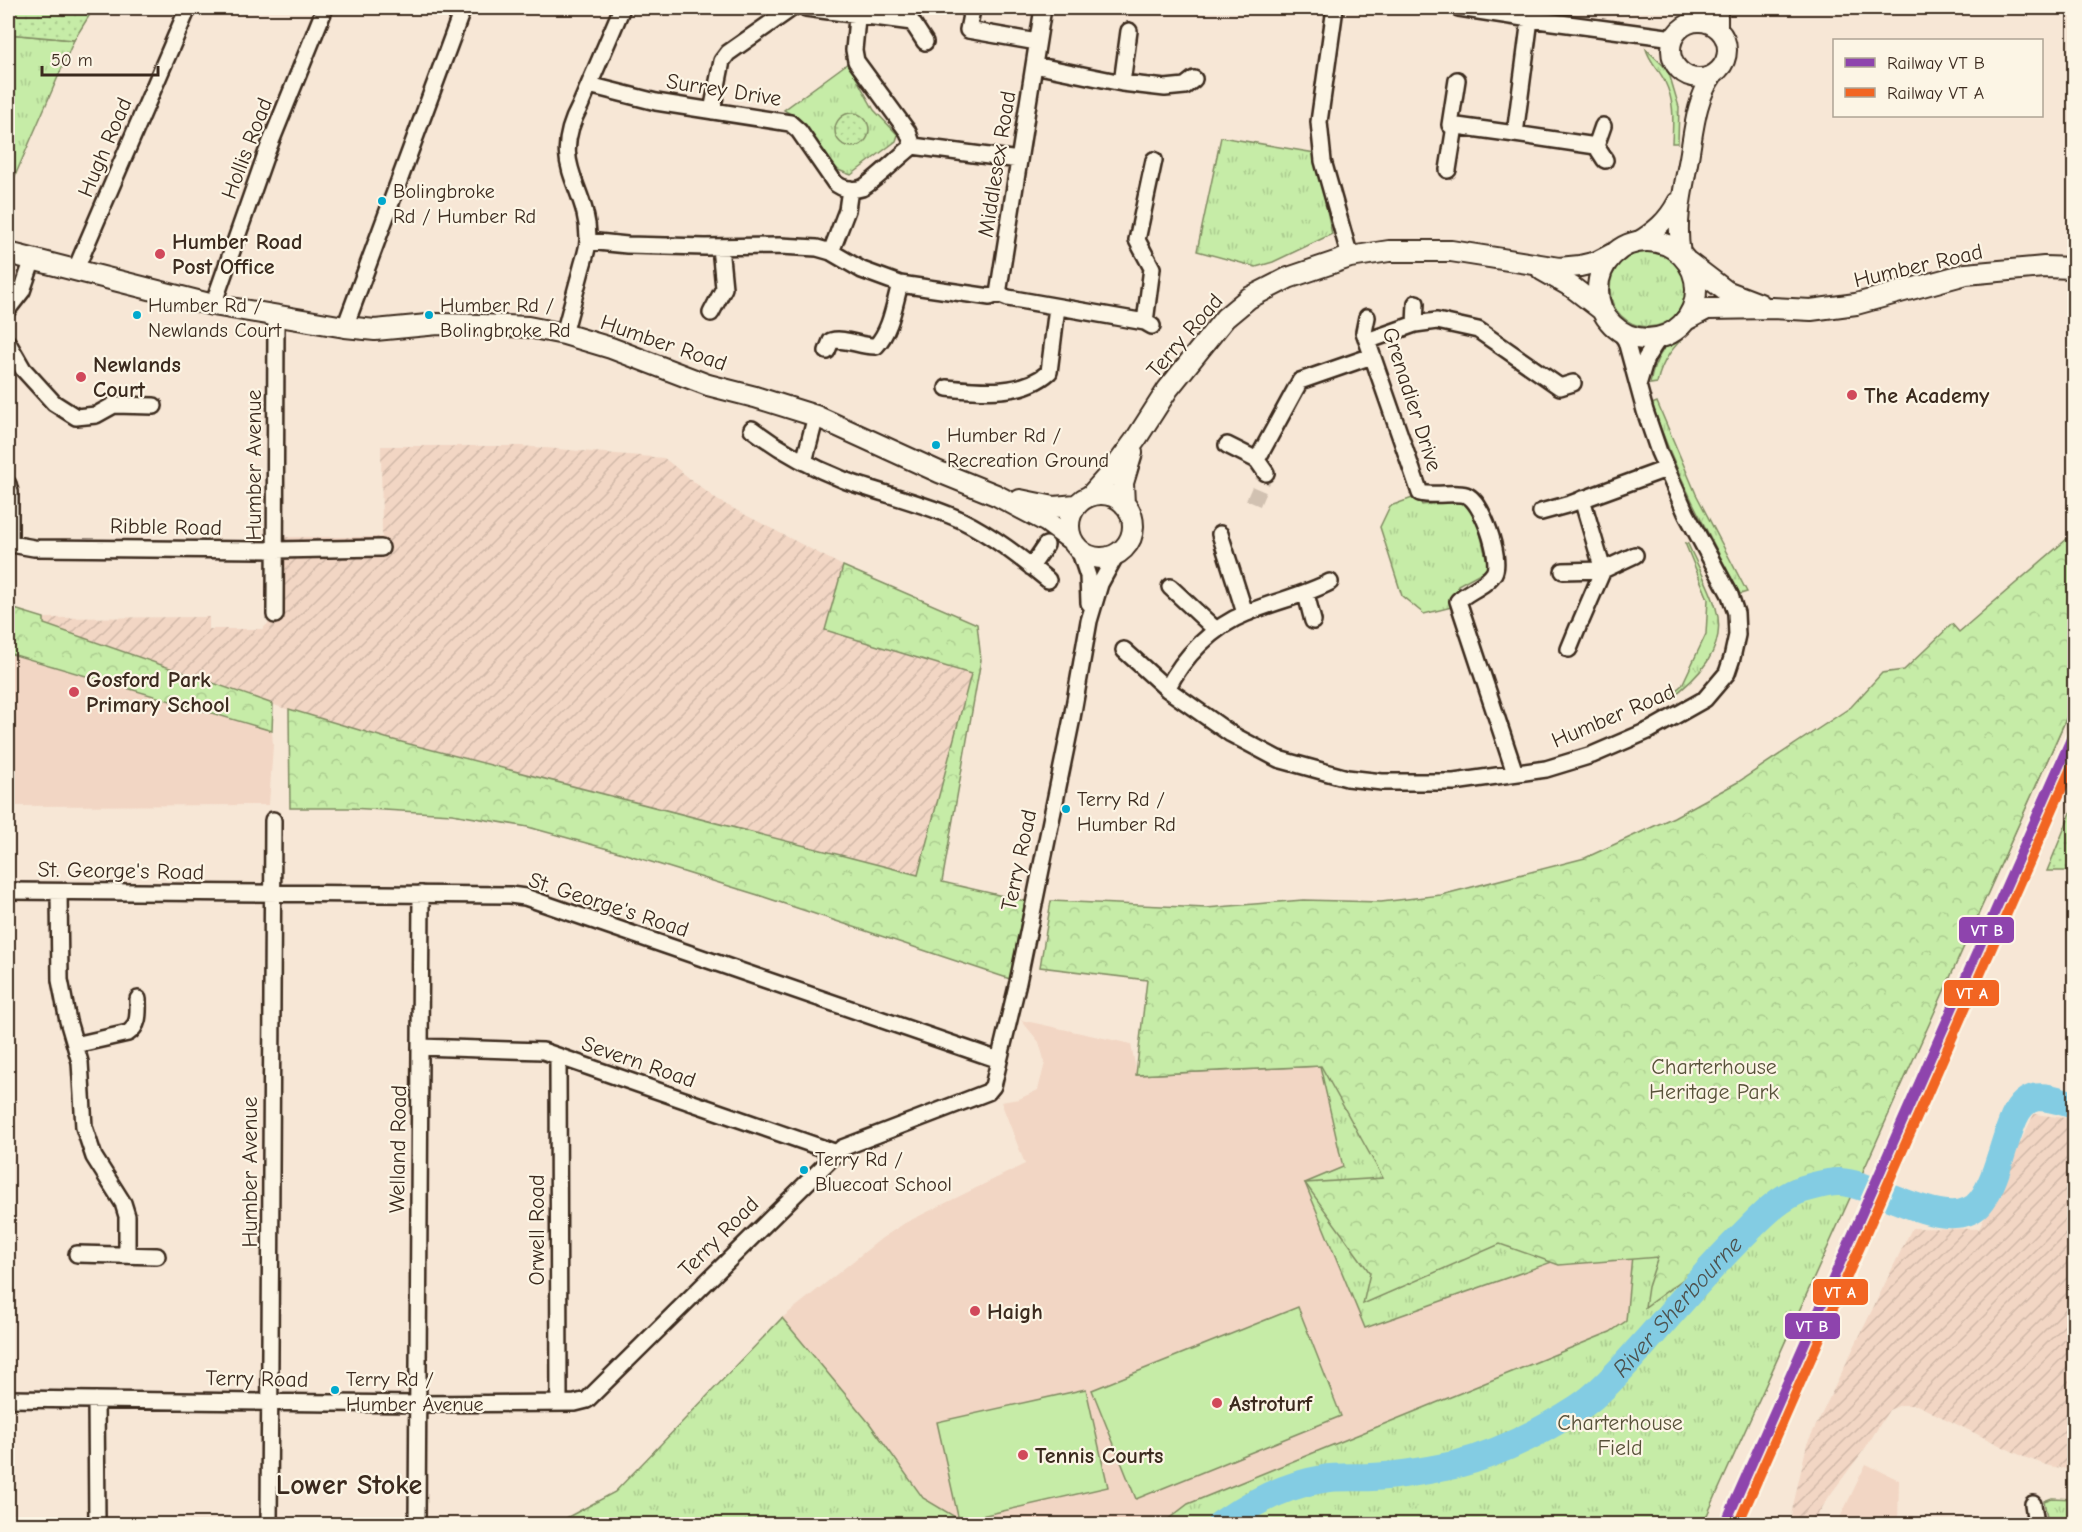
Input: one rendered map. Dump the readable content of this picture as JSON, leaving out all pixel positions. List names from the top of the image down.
{
  "streets": {
    "main road": ["Humber Road", "Terry Road"],
    "street": [
      "Surrey Drive",
      "Hugh Road",
      "Hollis Road",
      "Middlesex Road",
      "Grenadier Drive",
      "Humber Avenue",
      "Ribble Road",
      "St. George's Road",
      "Severn Road",
      "Welland Road",
      "Orwell Road"
    ]
  },
  "crossings": [
    ["Hugh Road", "Humber Road"],
    ["Hollis Road", "Humber Road"],
    ["Humber Road", "Terry Road"],
    ["Humber Road", "Grenadier Drive"],
    ["Humber Road", "Humber Avenue"],
    ["Terry Road", "Humber Avenue"],
    ["Terry Road", "St. George's Road"],
    ["Terry Road", "Severn Road"],
    ["Terry Road", "Welland Road"],
    ["Terry Road", "Orwell Road"],
    ["Humber Avenue", "Ribble Road"],
    ["Humber Avenue", "St. George's Road"],
    ["St. George's Road", "Welland Road"],
    ["Severn Road", "Welland Road"],
    ["Severn Road", "Orwell Road"]
  ],
  "districts": ["Lower Stoke"],
  "water": ["River Sherbourne"],
  "parks": ["Charterhouse Heritage Park", "Charterhouse Field"],
  "places": [
    "Bolingbroke Rd / Humber Rd",
    "Humber Road Post Office",
    "Humber Rd / Newlands Court",
    "Humber Rd / Bolingbroke Rd",
    "Newlands Court",
    "The Academy",
    "Humber Rd / Recreation Ground",
    "Gosford Park Primary School",
    "Terry Rd / Humber Rd",
    "Terry Rd / Bluecoat School",
    "Haigh",
    "Terry Rd / Humber Avenue",
    "Astroturf",
    "Tennis Courts"
  ],
  "legend": ["Railway VT B", "Railway VT A"],
  "scale_bar": "50 m"
}
